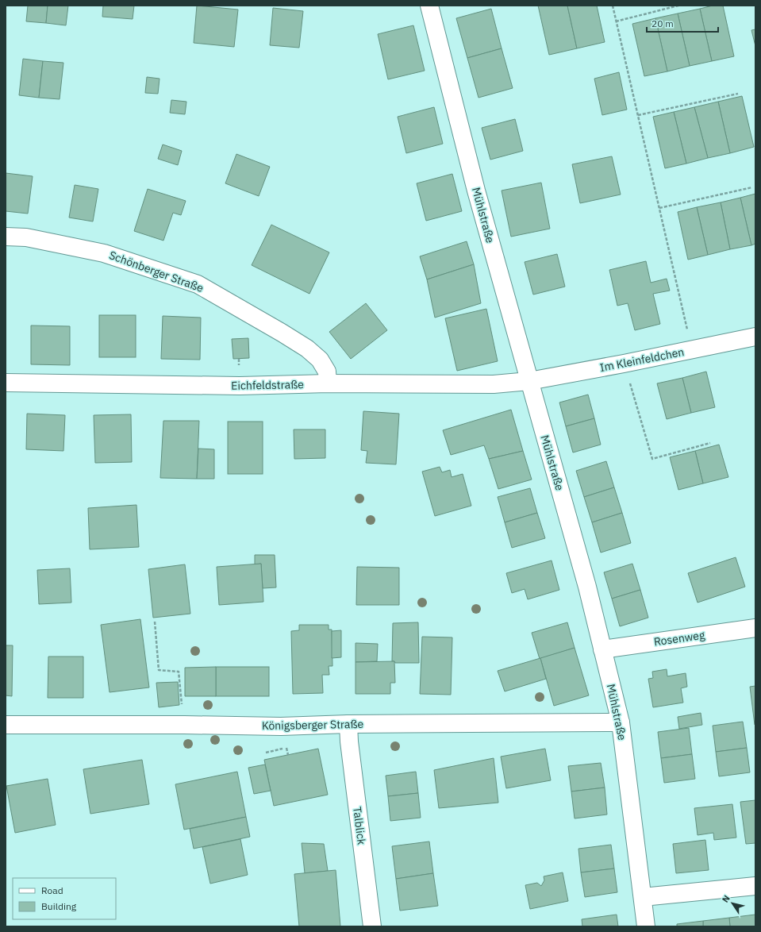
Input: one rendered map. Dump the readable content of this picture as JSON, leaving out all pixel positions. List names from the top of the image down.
{
  "streets": {
    "street": [
      "Mühlstraße",
      "Schönberger Straße",
      "Im Kleinfeldchen",
      "Eichfeldstraße",
      "Rosenweg",
      "Königsberger Straße",
      "Talblick"
    ]
  },
  "crossings": [
    ["Mühlstraße", "Im Kleinfeldchen"],
    ["Mühlstraße", "Eichfeldstraße"],
    ["Mühlstraße", "Rosenweg"],
    ["Mühlstraße", "Königsberger Straße"],
    ["Schönberger Straße", "Eichfeldstraße"],
    ["Im Kleinfeldchen", "Eichfeldstraße"],
    ["Königsberger Straße", "Talblick"]
  ],
  "legend": ["Road", "Building"],
  "scale_bar": "20 m",
  "north": "top left"
}
